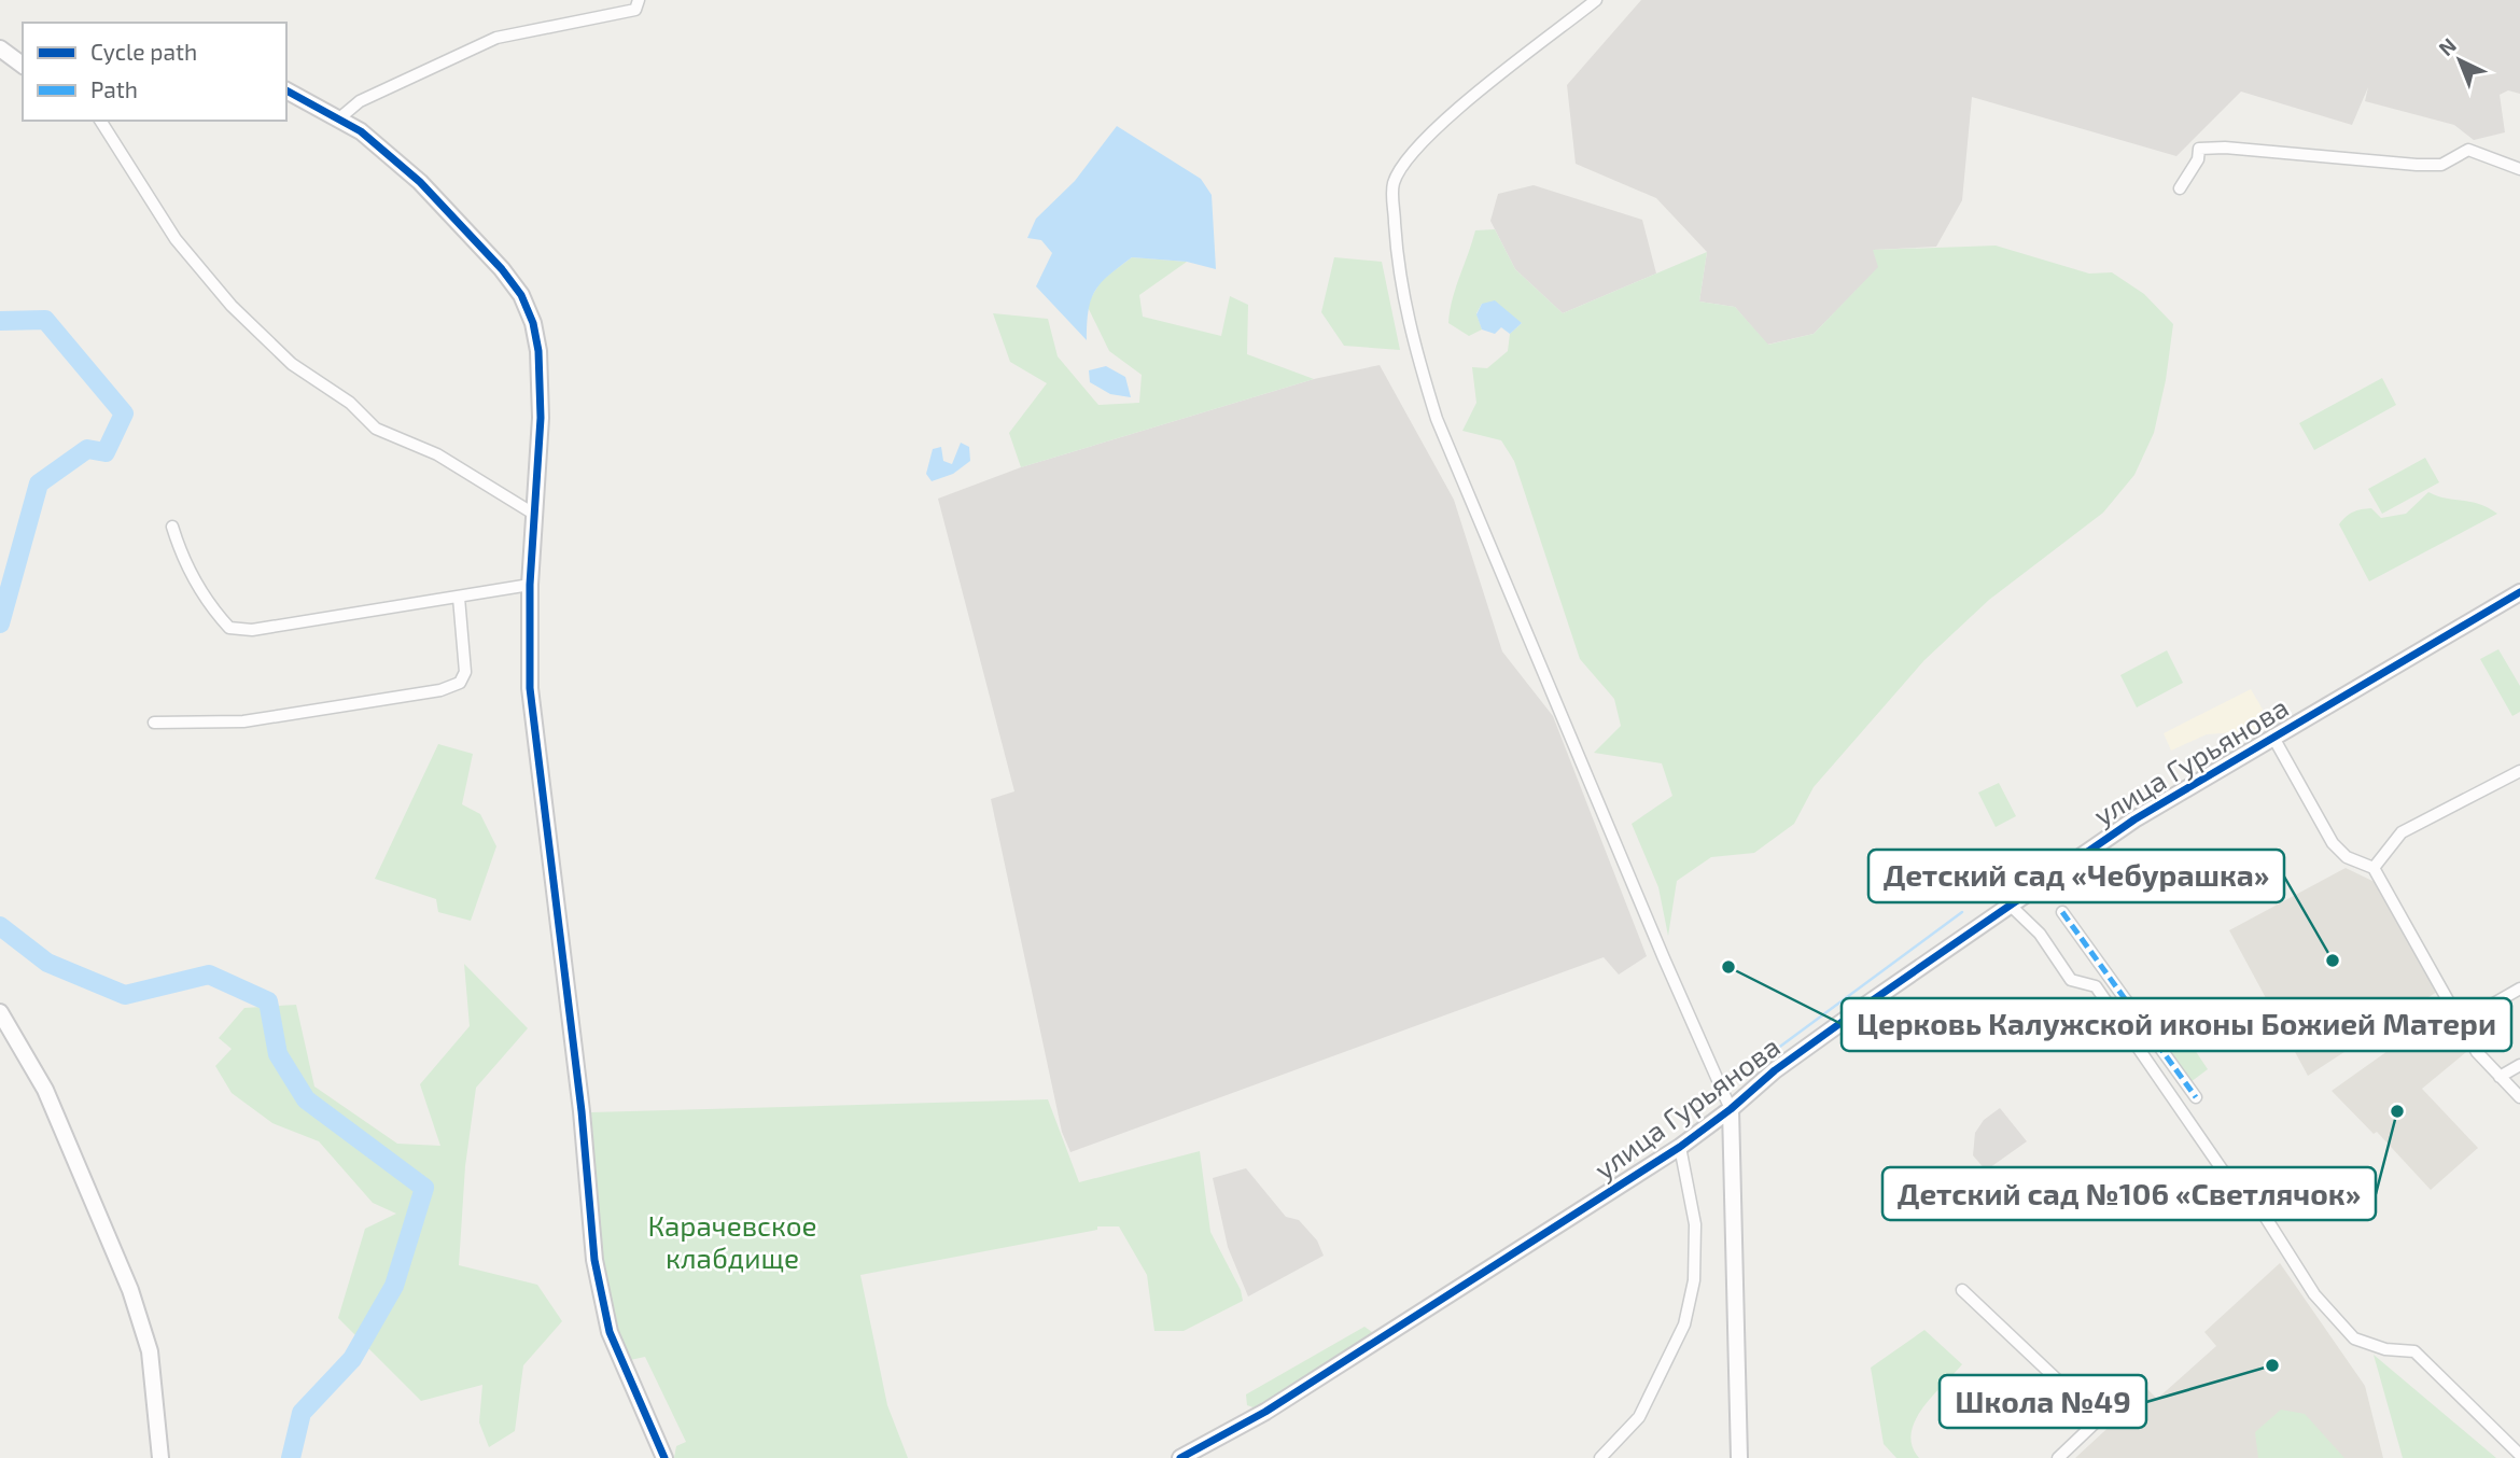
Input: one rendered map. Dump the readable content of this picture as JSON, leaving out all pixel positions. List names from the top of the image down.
{
  "streets": {
    "street": ["улица Гурьянова"]
  },
  "parks": ["Карачевское клабдище"],
  "places": [
    "Детский сад «Чебурашка»",
    "Церковь Калужской иконы Божией Матери",
    "Детский сад №106 «Светлячок»",
    "Школа №49"
  ],
  "legend": ["Cycle path", "Path"],
  "north": "top left"
}
